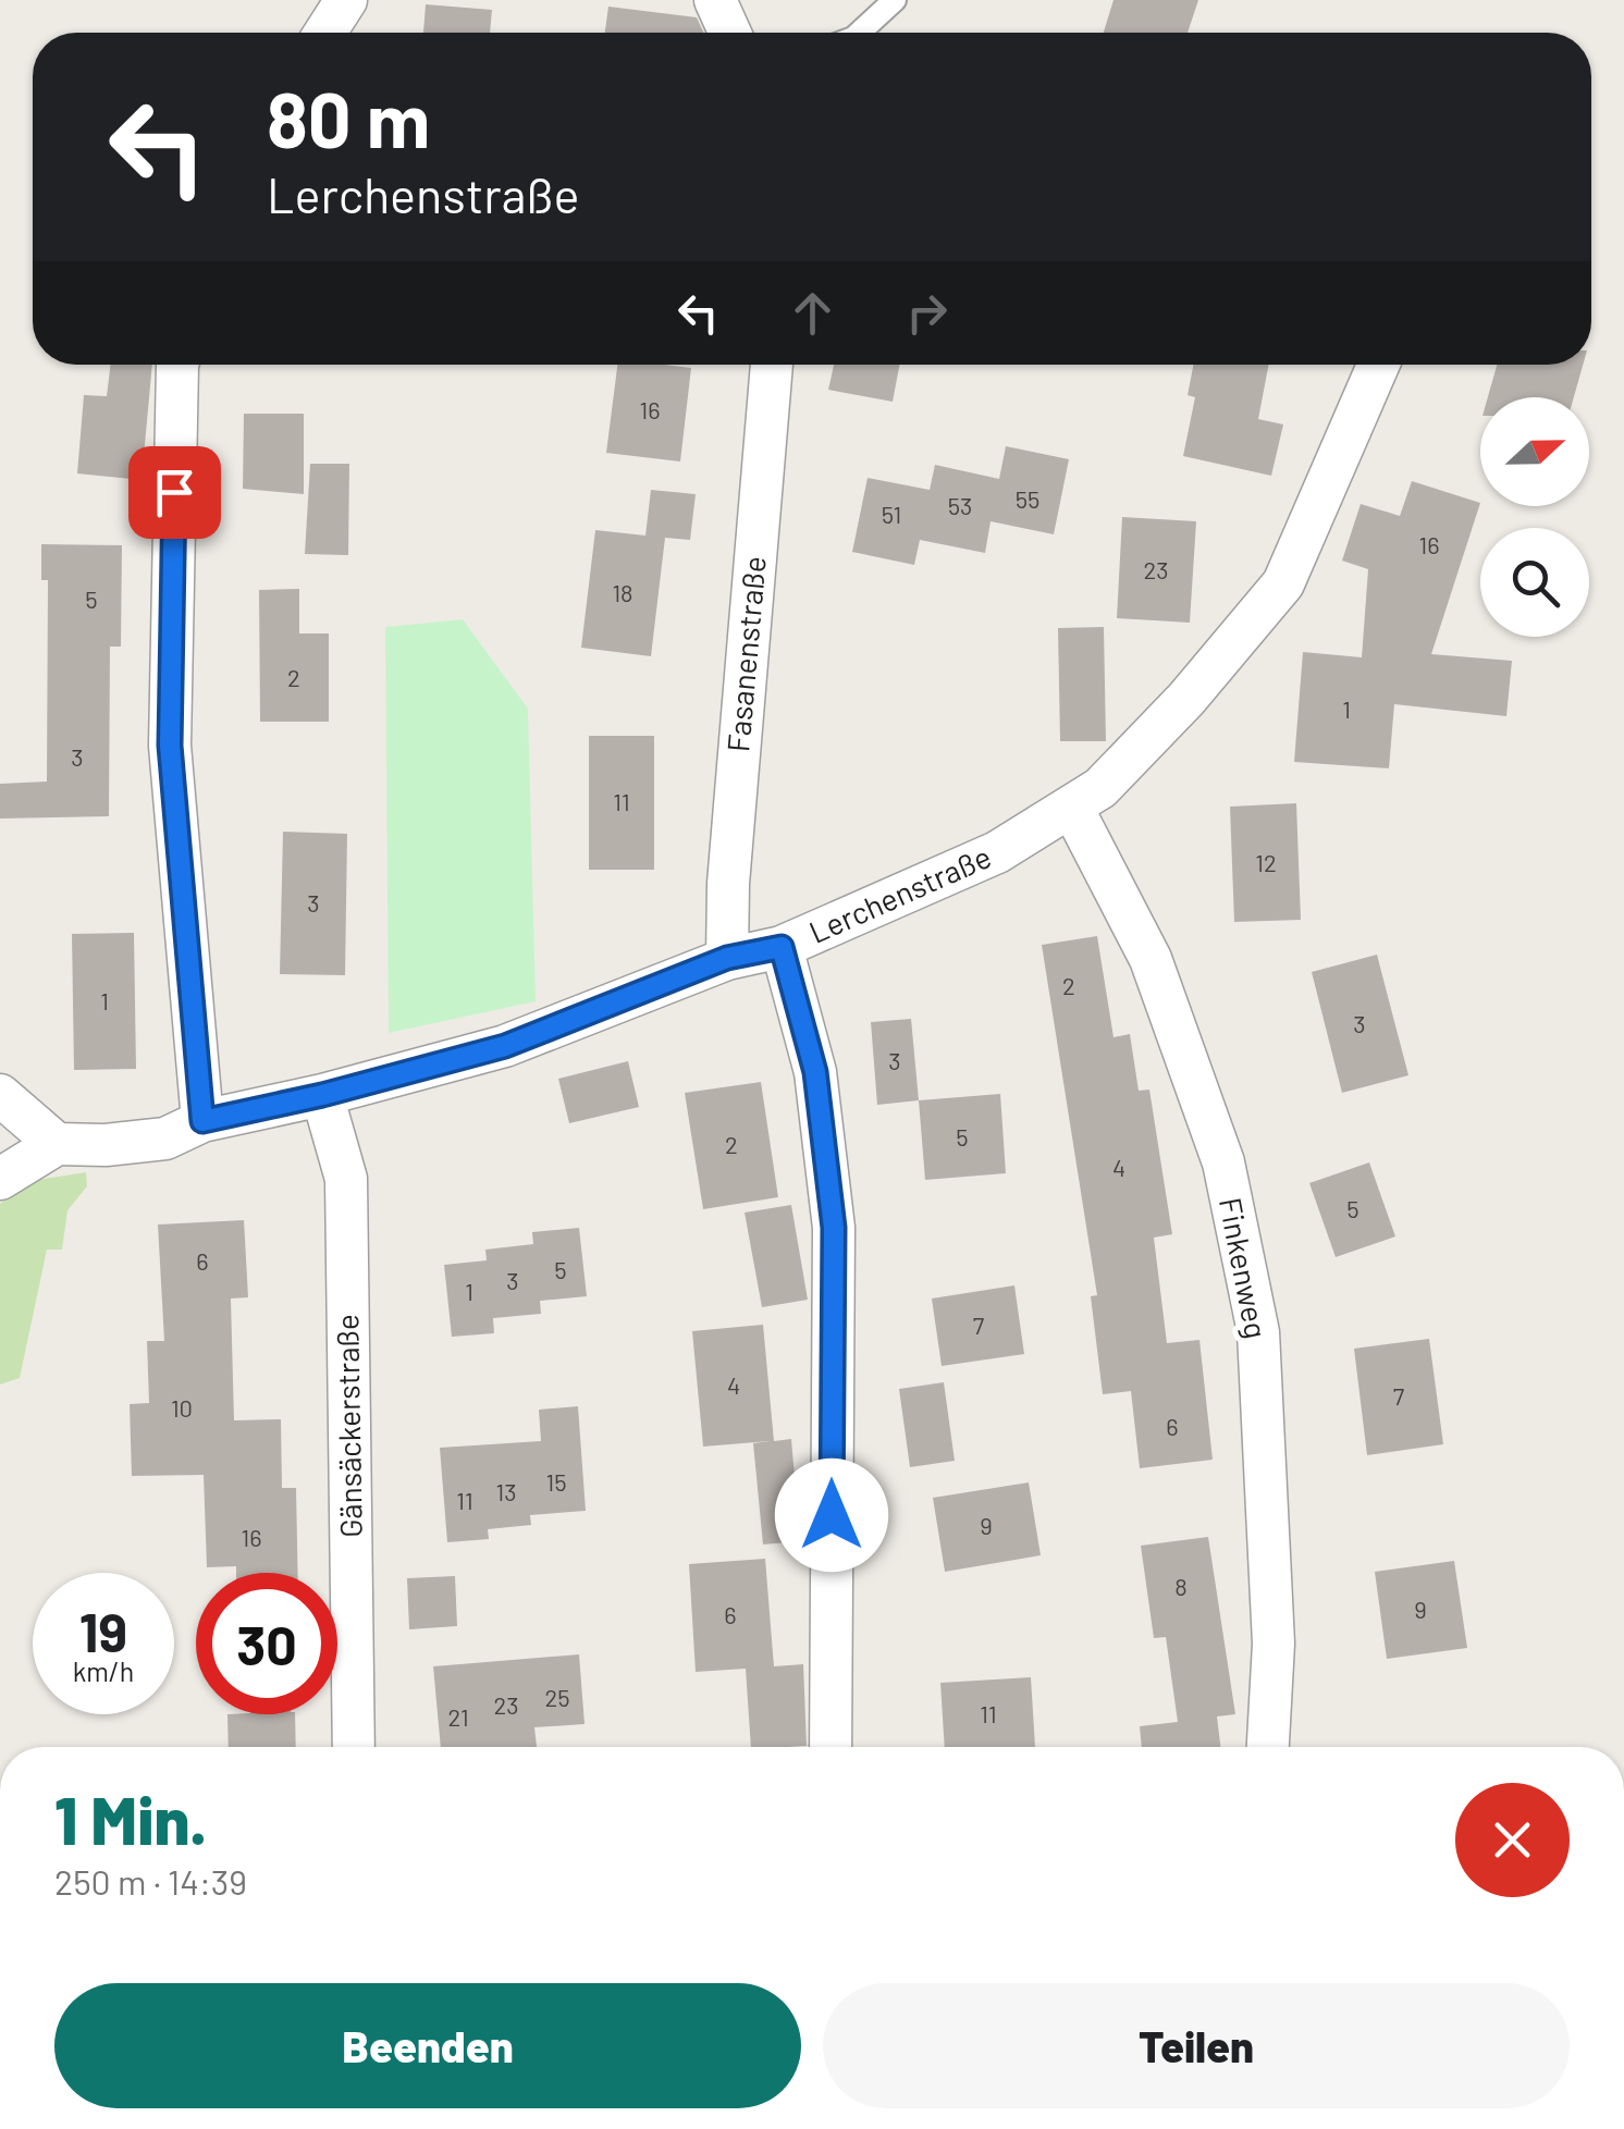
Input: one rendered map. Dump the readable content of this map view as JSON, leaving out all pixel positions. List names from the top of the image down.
{
  "streets": {
    "street": [
      "Fasanenstraße",
      "Lerchenstraße",
      "Finkenweg",
      "Gänsäckerstraße"
    ]
  },
  "crossings": [
    ["Fasanenstraße", "Lerchenstraße"],
    ["Lerchenstraße", "Finkenweg"],
    ["Lerchenstraße", "Gänsäckerstraße"]
  ],
  "house_numbers": [
    "16",
    "55",
    "53",
    "51",
    "16",
    "23",
    "18",
    "5",
    "2",
    "1",
    "3",
    "11",
    "12",
    "3",
    "2",
    "1",
    "3",
    "3",
    "5",
    "2",
    "4",
    "5",
    "6",
    "5",
    "3",
    "1",
    "7",
    "4",
    "7",
    "10",
    "6",
    "15",
    "13",
    "11",
    "9",
    "16",
    "8",
    "9",
    "6",
    "25",
    "23",
    "11",
    "21"
  ],
  "north": "right",
  "page": {
    "turn": ["80 m", "Lerchenstraße"],
    "speed": "19 km/h",
    "limit": "30",
    "heading": ["1 Min.", "250 m · 14:39"],
    "buttons": ["Beenden", "Teilen"]
  }
}
